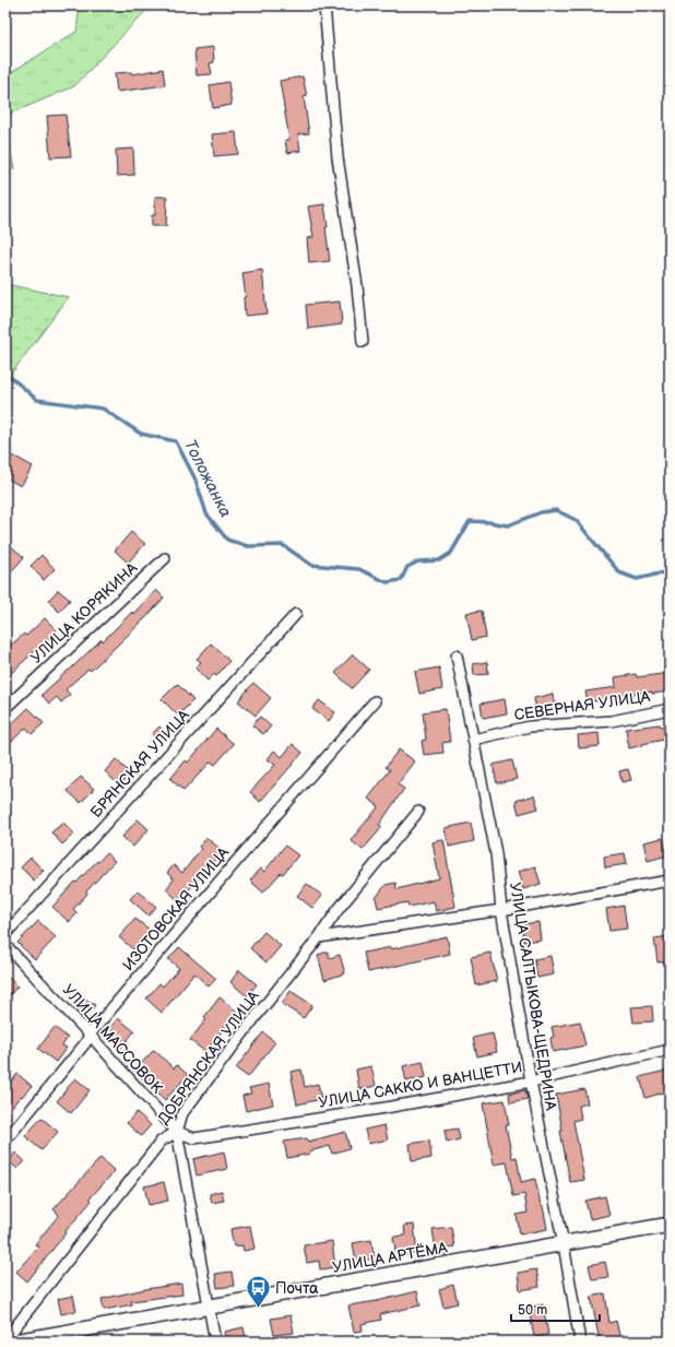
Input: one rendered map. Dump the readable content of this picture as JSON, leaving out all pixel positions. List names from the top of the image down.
{
  "streets": {
    "street": [
      "УЛИЦА КОРЯКИНА",
      "СЕВЕРНАЯ УЛИЦА",
      "БРЯНСКАЯ УЛИЦА",
      "ИЗОТОВСКАЯ УЛИЦА",
      "УЛИЦА САЛТЫКОВА-ЩЕДРИНА",
      "УЛИЦА МАССОВОК",
      "ДОБРЯНСКАЯ УЛИЦА",
      "УЛИЦА САККО И ВАНЦЕТТИ",
      "УЛИЦА АРТЁМА"
    ]
  },
  "crossings": [
    ["СЕВЕРНАЯ УЛИЦА", "УЛИЦА САЛТЫКОВА-ЩЕДРИНА"],
    ["ИЗОТОВСКАЯ УЛИЦА", "УЛИЦА МАССОВОК"],
    ["УЛИЦА САЛТЫКОВА-ЩЕДРИНА", "УЛИЦА САККО И ВАНЦЕТТИ"],
    ["УЛИЦА САЛТЫКОВА-ЩЕДРИНА", "УЛИЦА АРТЁМА"],
    ["УЛИЦА МАССОВОК", "ДОБРЯНСКАЯ УЛИЦА"],
    ["УЛИЦА МАССОВОК", "УЛИЦА САККО И ВАНЦЕТТИ"],
    ["ДОБРЯНСКАЯ УЛИЦА", "УЛИЦА САККО И ВАНЦЕТТИ"]
  ],
  "water": ["Толожанка"],
  "places": {
    "bus stop": ["Почта"]
  },
  "scale_bar": "50 m"
}
